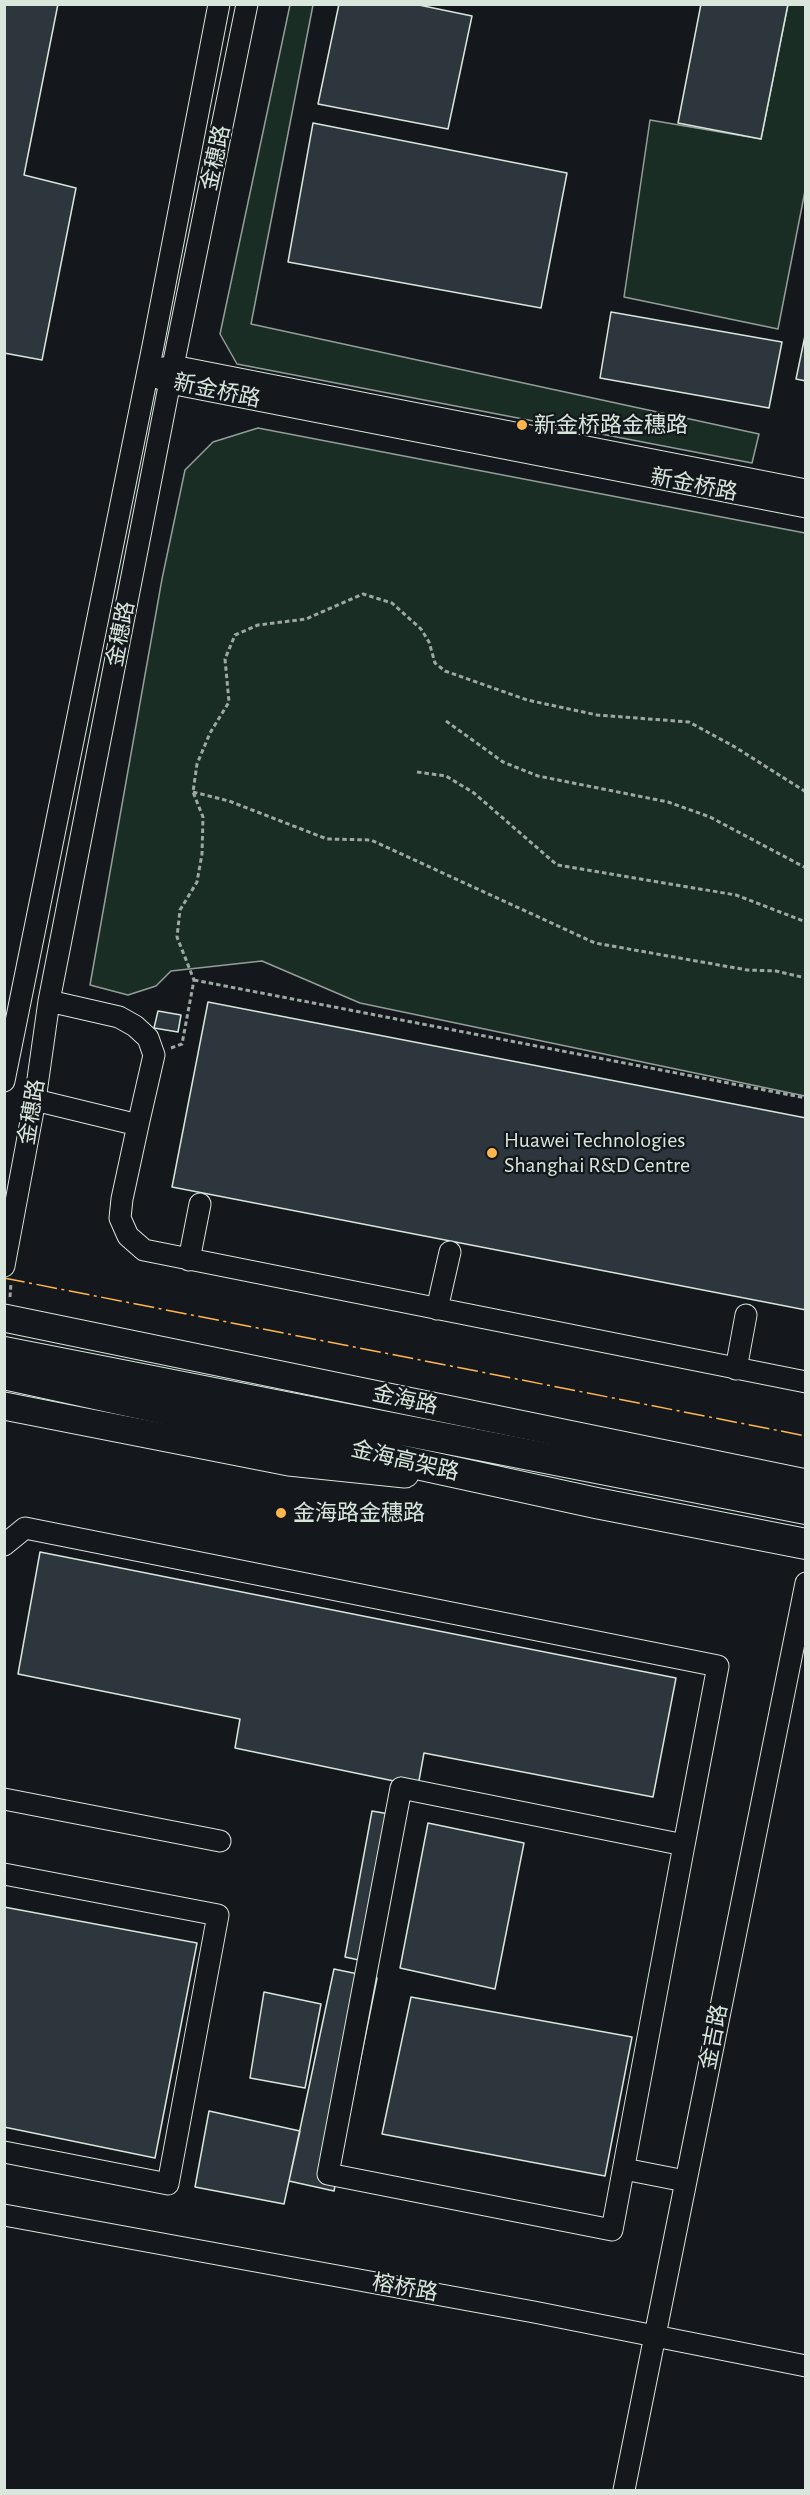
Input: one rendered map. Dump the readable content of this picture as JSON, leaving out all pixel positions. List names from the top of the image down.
{
  "streets": {
    "highway": ["金海高架路"],
    "main road": ["金海路"],
    "street": [
      "金穗路",
      "新金桥路",
      "金吉路",
      "榕桥路"
    ]
  },
  "crossings": [
    ["金穗路", "新金桥路"],
    ["金吉路", "榕桥路"]
  ],
  "places": ["新金桥路金穗路", "Huawei Technologies Shanghai R&D Centre", "金海路金穗路"]
}
